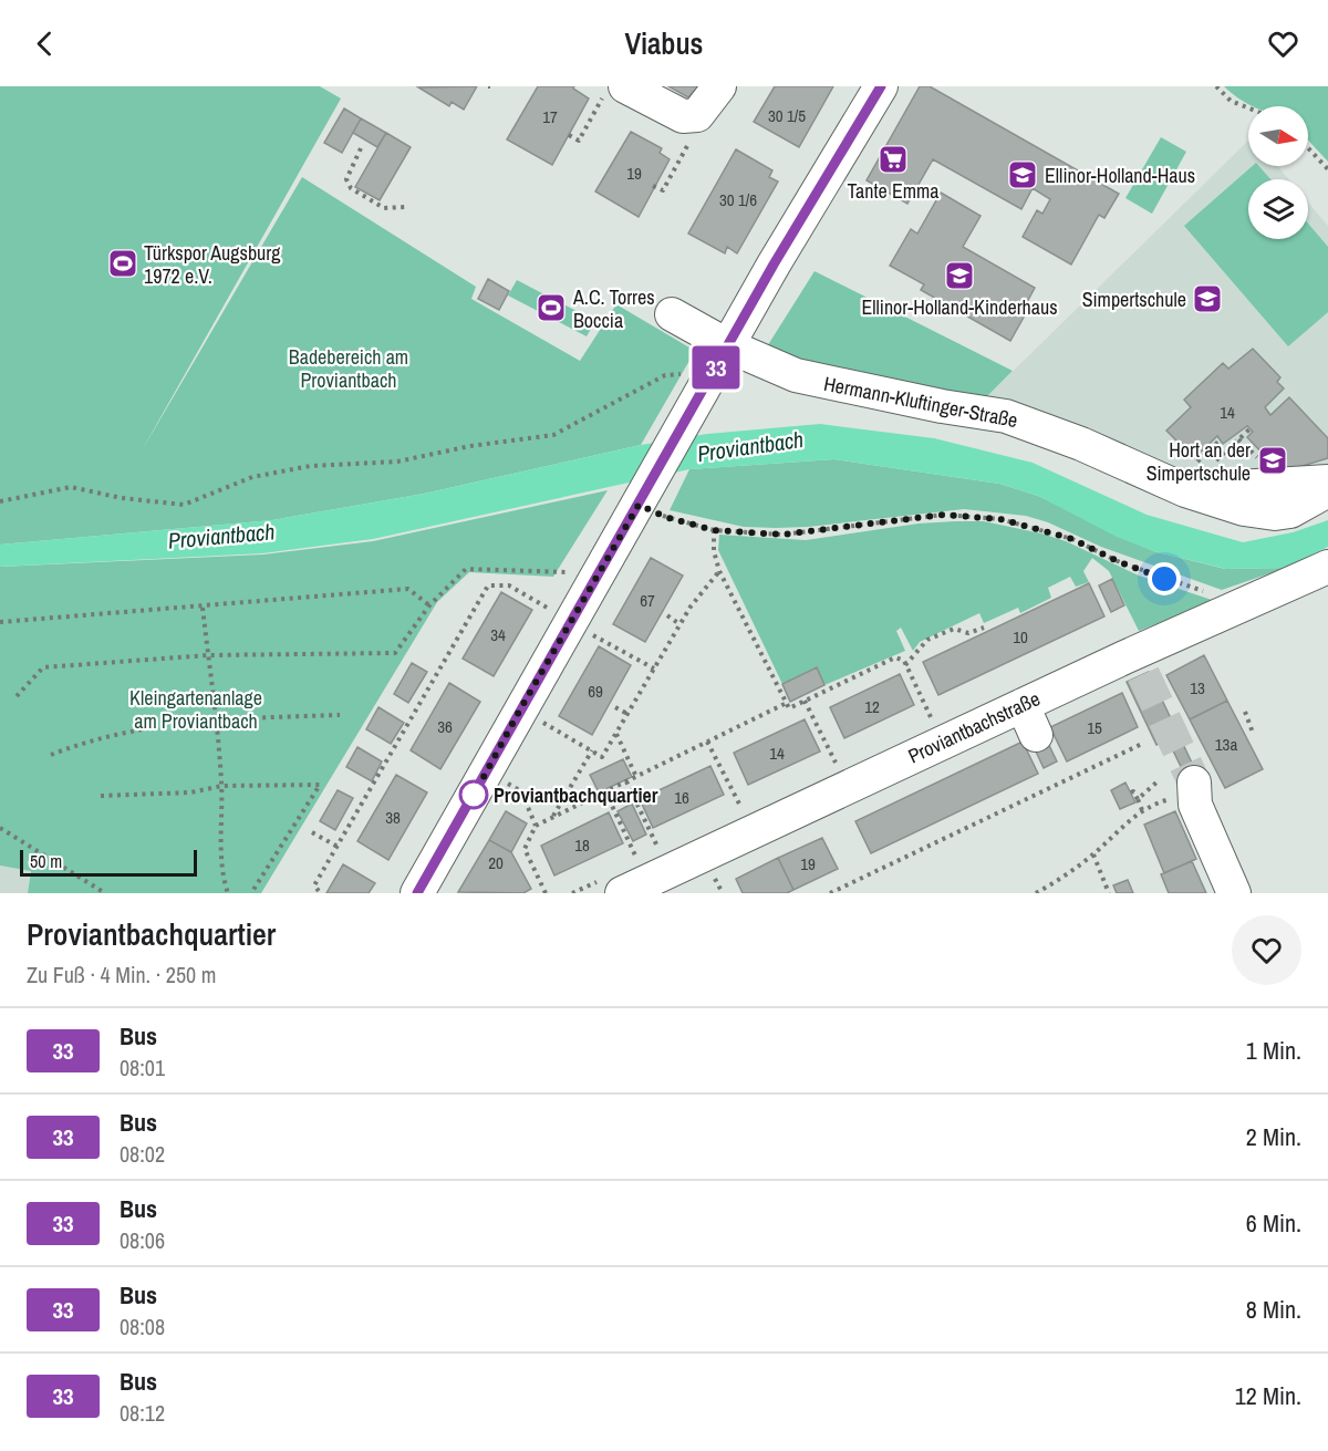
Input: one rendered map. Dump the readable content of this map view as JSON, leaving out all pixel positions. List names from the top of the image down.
{
  "streets": {
    "street": ["Hermann-Kluftinger-Straße", "Proviantbachstraße"]
  },
  "water": ["Proviantbach"],
  "parks": ["Badebereich am Proviantbach", "Kleingartenanlage am Proviantbach"],
  "places": {
    "supermarket": ["Tante Emma"],
    "school or university": [
      "Ellinor-Holland-Haus",
      "Ellinor-Holland-Kinderhaus",
      "Simpertschule",
      "Hort an der Simpertschule"
    ],
    "sports": ["Türkspor Augsburg 1972 e.V.", "A.C. Torres Boccia"],
    "other": ["Proviantbachquartier"]
  },
  "lines": ["bus line 33"],
  "house_numbers": [
    "30 1/5",
    "17",
    "19",
    "30 1/6",
    "14",
    "67",
    "34",
    "10",
    "13",
    "69",
    "12",
    "36",
    "15",
    "13a",
    "14",
    "16",
    "38",
    "18",
    "20",
    "19"
  ],
  "scale_bar": "50 m",
  "north": "right",
  "page": {
    "header": "Viabus",
    "on_map": "33",
    "scale": "50 m",
    "heading": ["Proviantbachquartier", "Zu Fuß · 4 Min. · 250 m"],
    "list": [
      {
        "mark": "33",
        "name": "Bus",
        "note": "08:01",
        "value": "1 Min."
      },
      {
        "mark": "33",
        "name": "Bus",
        "note": "08:02",
        "value": "2 Min."
      },
      {
        "mark": "33",
        "name": "Bus",
        "note": "08:06",
        "value": "6 Min."
      },
      {
        "mark": "33",
        "name": "Bus",
        "note": "08:08",
        "value": "8 Min."
      },
      {
        "mark": "33",
        "name": "Bus",
        "note": "08:12",
        "value": "12 Min."
      }
    ]
  }
}
